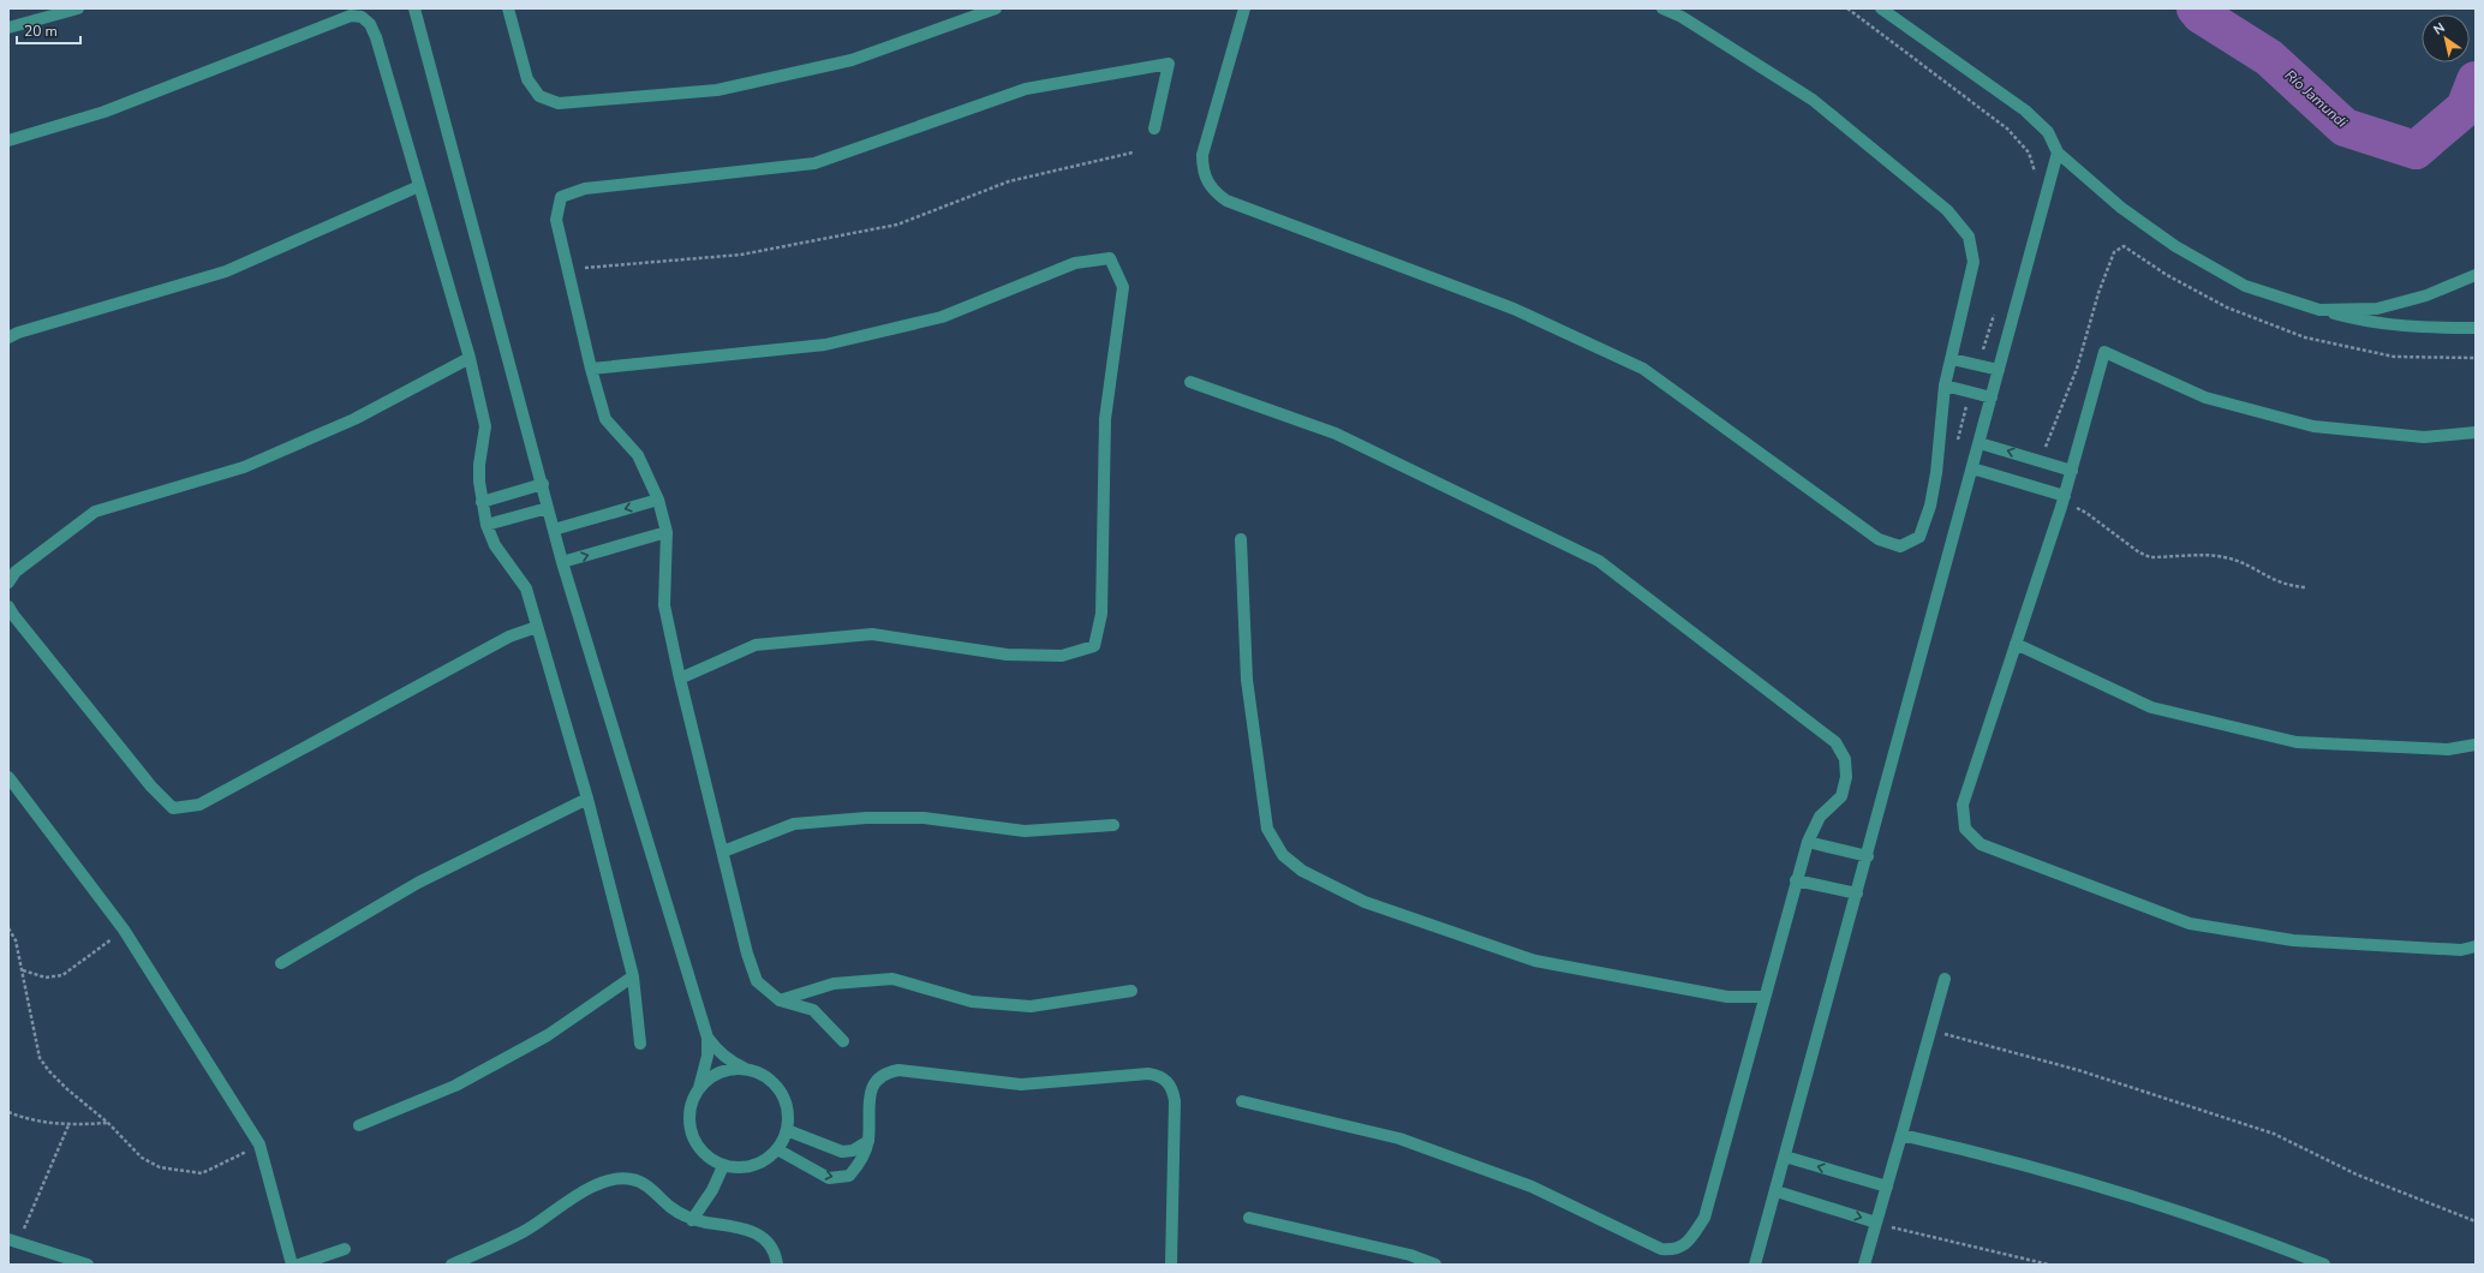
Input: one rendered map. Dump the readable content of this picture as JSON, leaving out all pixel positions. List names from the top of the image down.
{
  "water": ["Río Jamundi"],
  "scale_bar": "20 m",
  "north": "top left"
}
